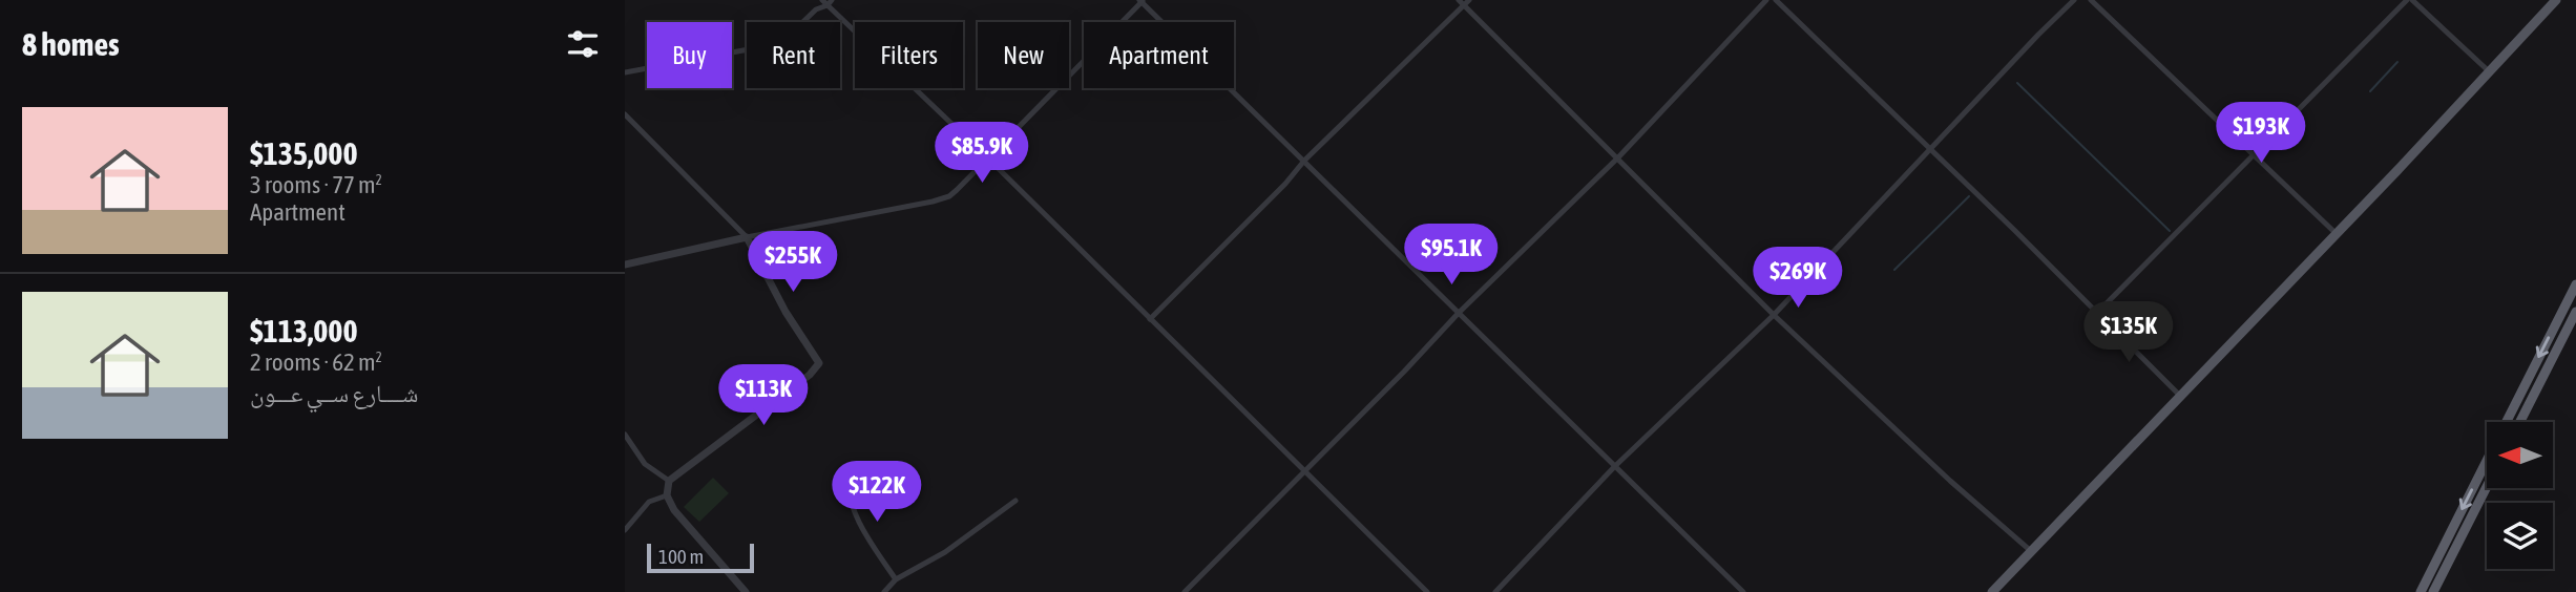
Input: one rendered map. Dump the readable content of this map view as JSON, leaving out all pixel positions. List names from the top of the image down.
{
  "scale_bar": "100 m",
  "north": "left",
  "page": {
    "heading": "8 homes",
    "chip": [
      "Buy",
      "Rent",
      "Filters",
      "New",
      "Apartment"
    ],
    "list": [
      {
        "name": "$135,000",
        "note": "3 rooms · 77 m² · Apartment"
      },
      {
        "name": "$113,000",
        "note": "2 rooms · 62 m² · شــــارع ســي عـــون"
      }
    ],
    "price": [
      "$193K",
      "$85.9K",
      "$95.1K",
      "$255K",
      "$269K",
      "$135K",
      "$113K",
      "$122K"
    ],
    "scale": "100 m"
  }
}
